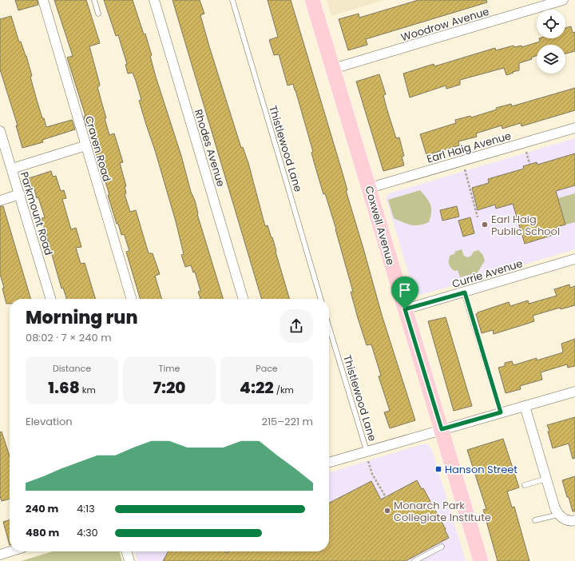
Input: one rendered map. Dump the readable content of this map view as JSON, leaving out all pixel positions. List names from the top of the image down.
{
  "streets": {
    "main road": ["Coxwell Avenue"],
    "street": [
      "Woodrow Avenue",
      "Earl Haig Avenue",
      "Rhodes Avenue",
      "Craven Road",
      "Parkmount Road",
      "Currie Avenue"
    ],
    "lane": ["Thistlewood Lane"]
  },
  "crossings": [
    ["Woodrow Avenue", "Coxwell Avenue"],
    ["Earl Haig Avenue", "Coxwell Avenue"],
    ["Coxwell Avenue", "Currie Avenue"]
  ],
  "places": {
    "other": ["Earl Haig Public School", "Monarch Park Collegiate Institute"],
    "transit": ["Hanson Street"]
  },
  "page": {
    "heading": ["Morning run", "08:02 · 7 × 240 m"],
    "stats": [
      ["Distance", "1.68 km"],
      ["Time", "7:20"],
      ["Pace", "4:22 /km"]
    ],
    "chart": ["Elevation", "215–221 m"],
    "list": [
      {
        "name": "240 m",
        "note": "4:13"
      },
      {
        "name": "480 m",
        "note": "4:30"
      }
    ]
  }
}
